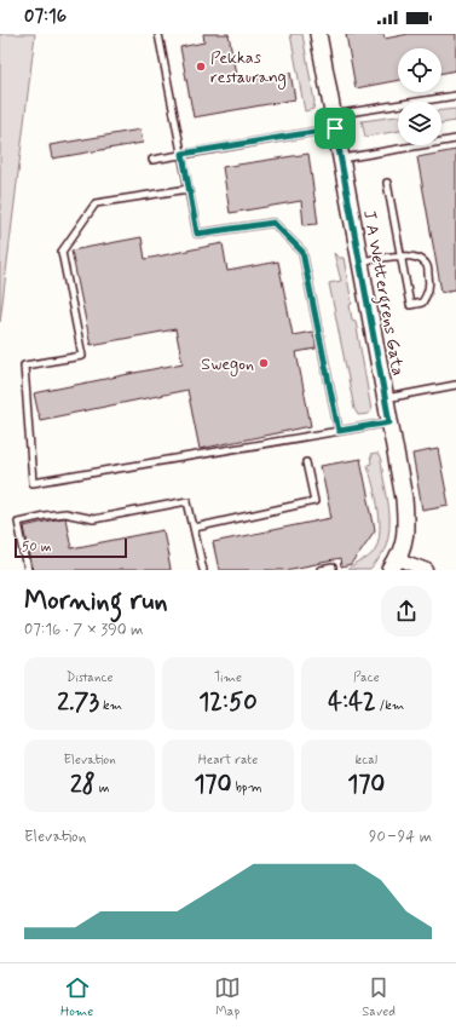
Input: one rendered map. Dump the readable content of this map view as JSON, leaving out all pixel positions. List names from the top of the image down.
{
  "streets": {
    "street": ["J A Wettergrens Gata"]
  },
  "places": ["Pekkas restaurang", "Swegon"],
  "scale_bar": "50 m",
  "page": {
    "status": "07:16",
    "scale": "50 m",
    "heading": ["Morning run", "07:16 · 7 × 390 m"],
    "stats": [
      ["Distance", "2.73 km"],
      ["Time", "12:50"],
      ["Pace", "4:42 /km"],
      ["Elevation", "28 m"],
      ["Heart rate", "170 bpm"],
      ["kcal", "170"]
    ],
    "chart": ["Elevation", "90–94 m"],
    "tabs": ["Home", "Map", "Saved"]
  }
}
